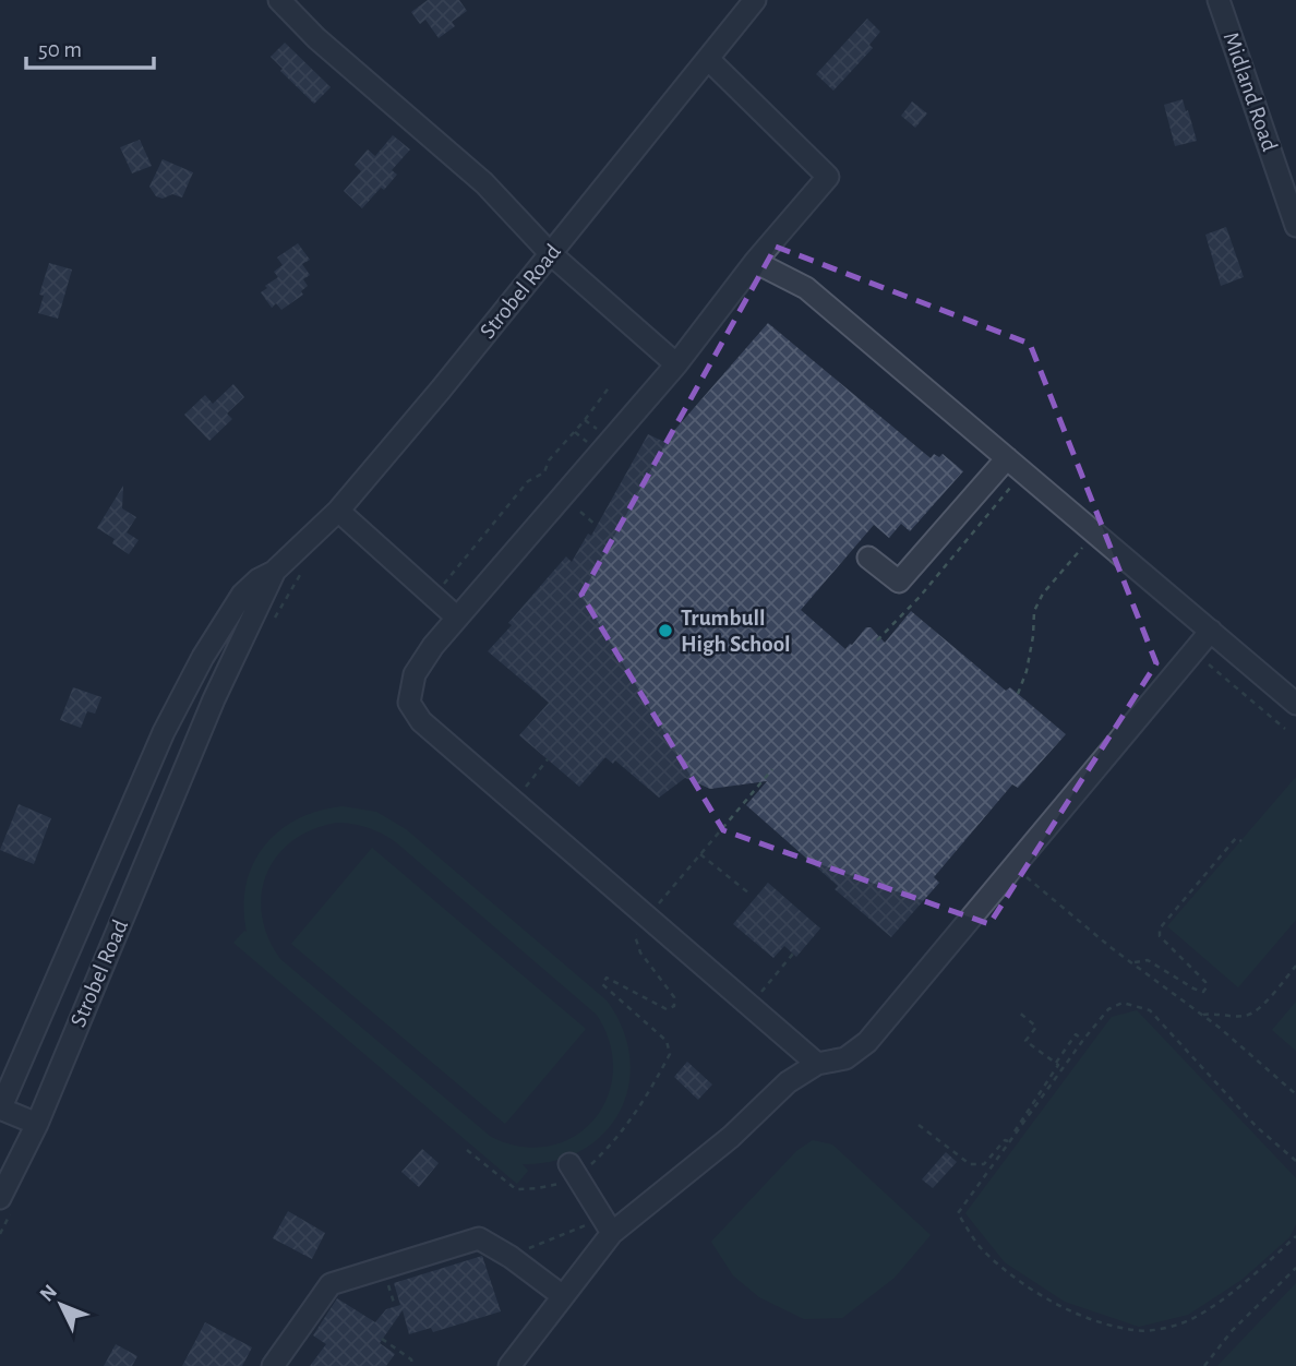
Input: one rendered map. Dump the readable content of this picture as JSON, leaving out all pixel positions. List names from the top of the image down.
{
  "streets": {
    "street": ["Midland Road", "Strobel Road"]
  },
  "places": ["Trumbull High School"],
  "scale_bar": "50 m",
  "north": "top left"
}
